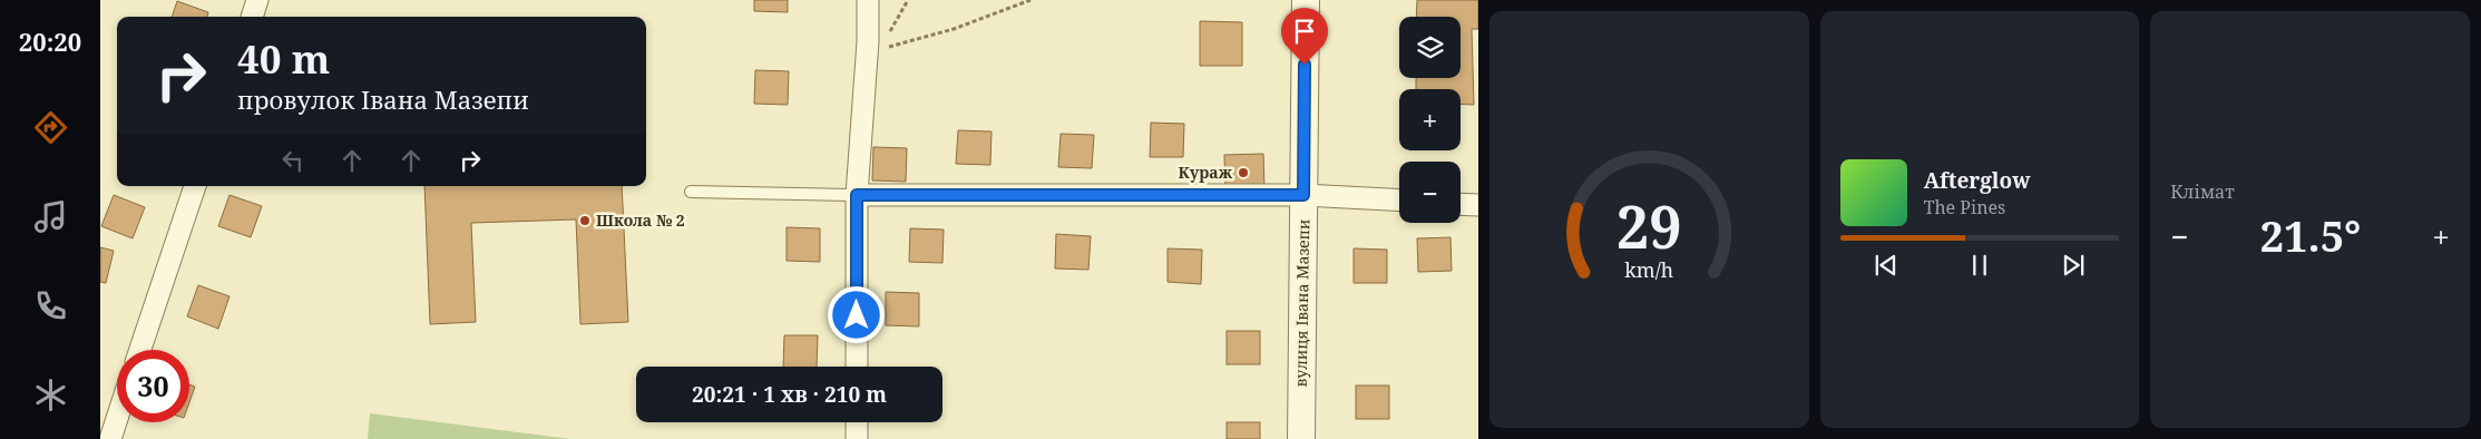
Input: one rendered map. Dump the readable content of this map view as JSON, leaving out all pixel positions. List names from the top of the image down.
{
  "streets": {
    "street": ["вулиця Івана Мазепи"]
  },
  "places": ["Кураж", "Школа № 2"],
  "page": {
    "tabs": "20:20",
    "tile": "Клімат",
    "map_buttons": ["+", "−"],
    "turn": ["40 m", "провулок Івана Мазепи"],
    "song": ["Afterglow", "The Pines"],
    "heat": ["−", "21.5°", "+"],
    "limit": "30",
    "trip": "20:21 · 1 хв · 210 m",
    "gauge": ["29", "km/h"]
  }
}
